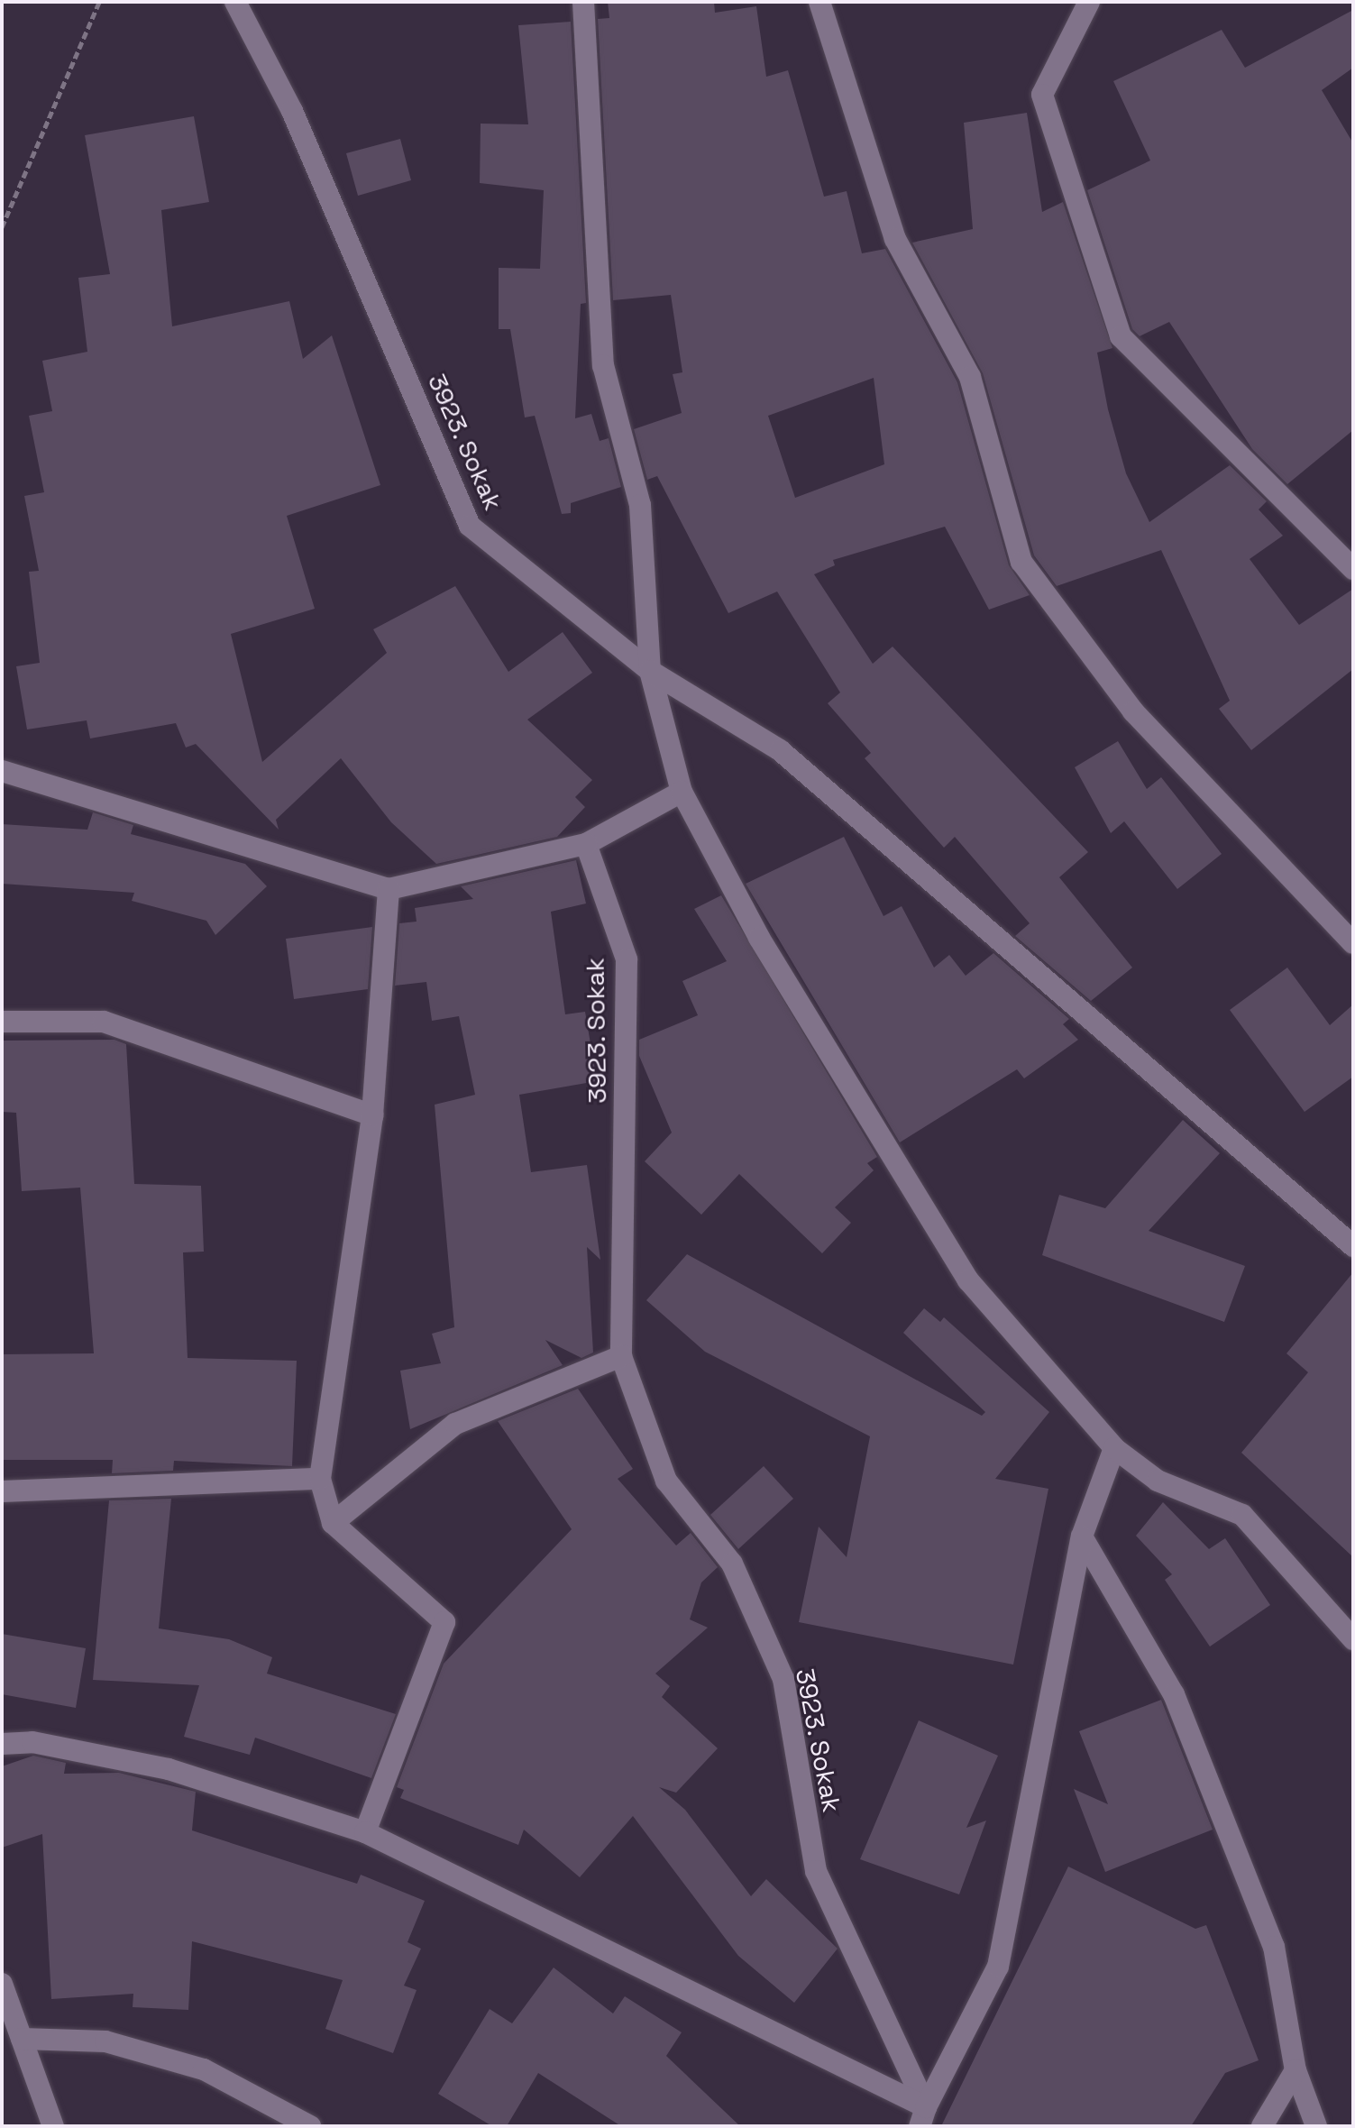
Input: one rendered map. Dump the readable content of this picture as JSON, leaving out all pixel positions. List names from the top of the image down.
{
  "streets": {
    "street": ["3923. Sokak"]
  }
}
